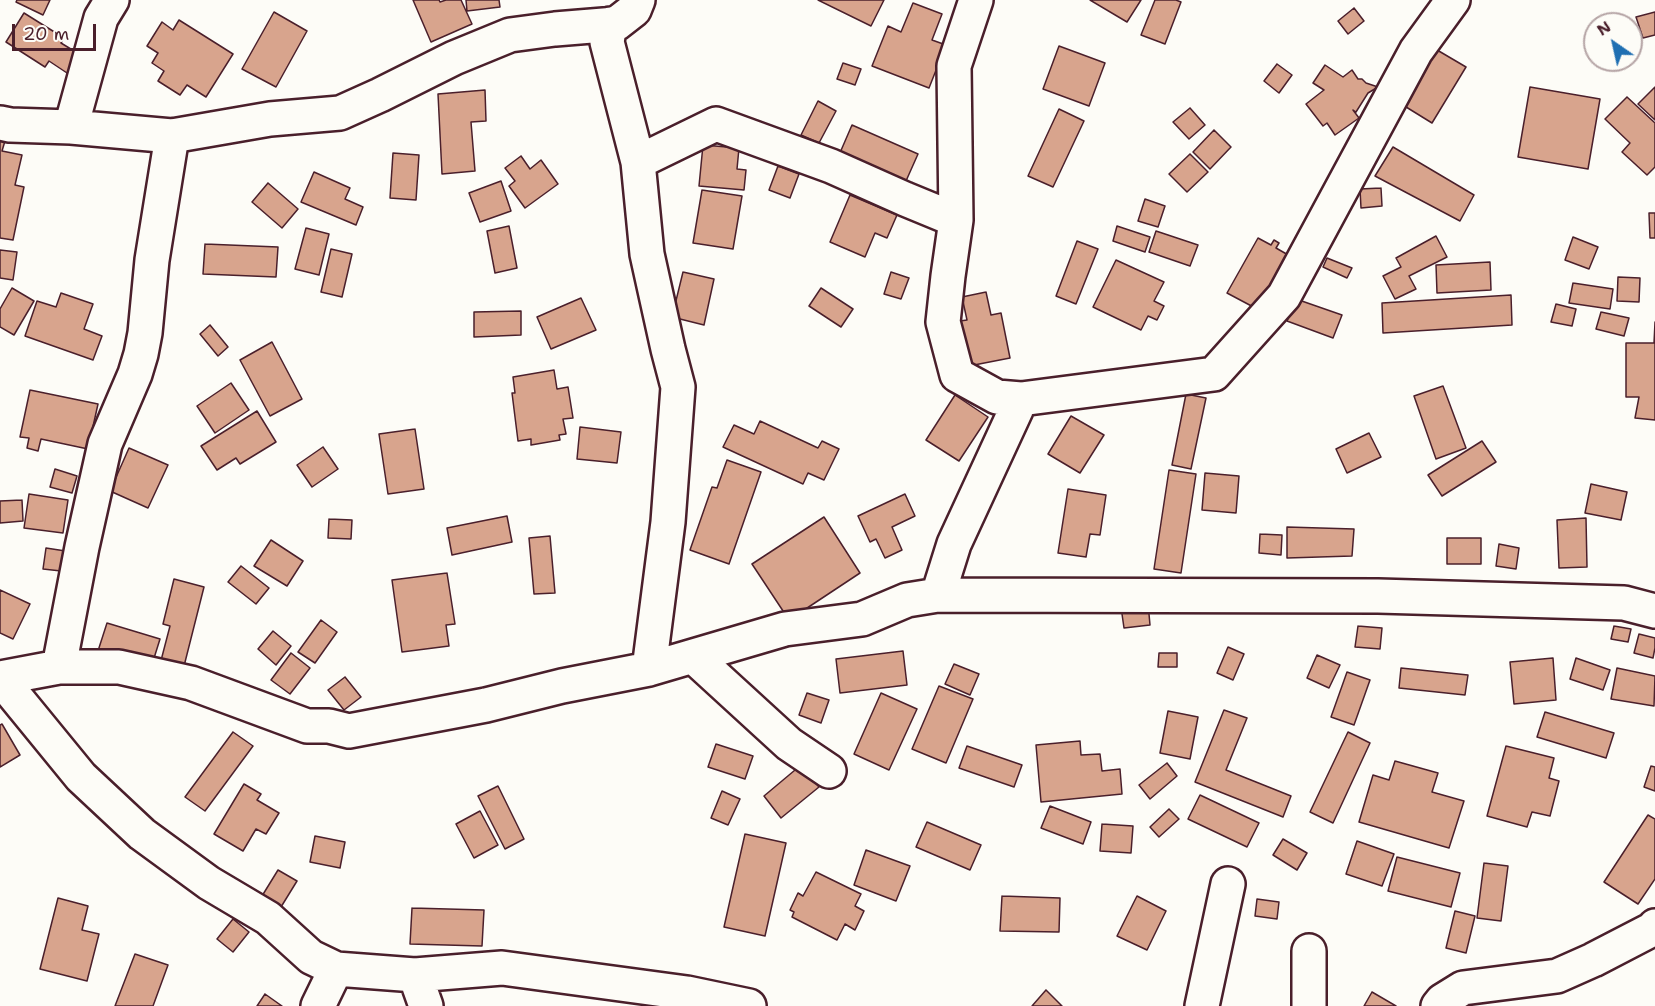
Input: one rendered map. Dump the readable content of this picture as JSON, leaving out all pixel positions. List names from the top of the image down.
{
  "scale_bar": "20 m",
  "north": "top left"
}
